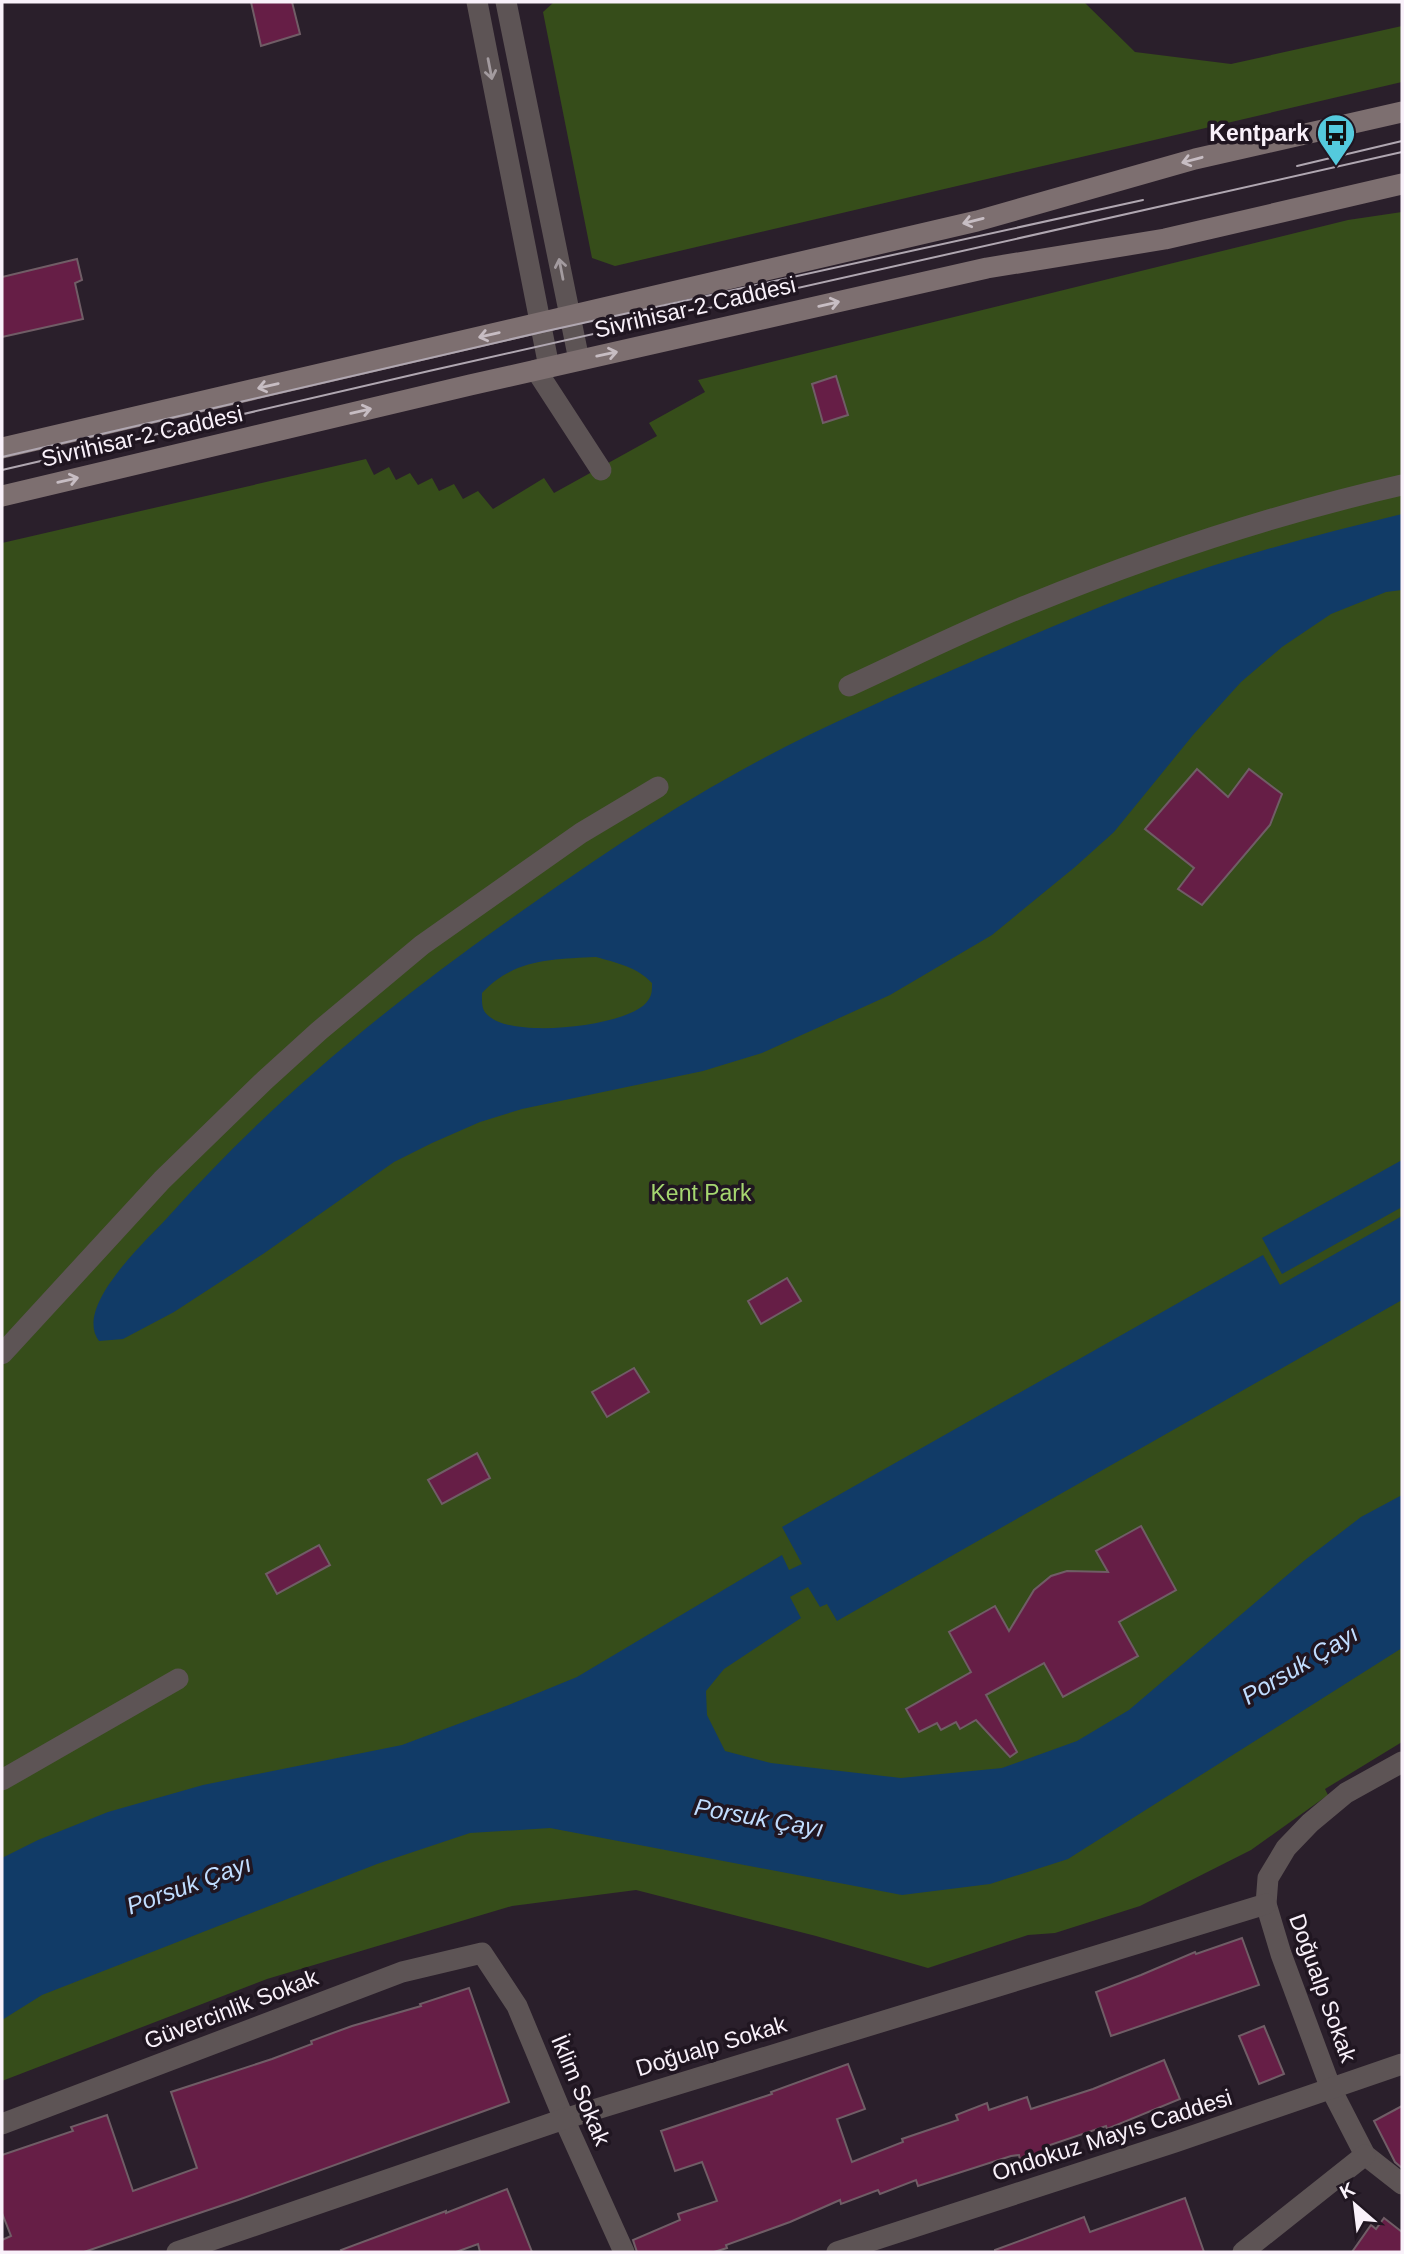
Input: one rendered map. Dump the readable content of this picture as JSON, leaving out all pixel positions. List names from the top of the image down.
{
  "streets": {
    "main road": ["Sivrihisar-2 Caddesi"],
    "street": [
      "Doğualp Sokak",
      "Güvercinlik Sokak",
      "İklim Sokak",
      "Ondokuz Mayıs Caddesi"
    ]
  },
  "crossings": [
    ["Doğualp Sokak", "İklim Sokak"],
    ["Doğualp Sokak", "Ondokuz Mayıs Caddesi"],
    ["Güvercinlik Sokak", "İklim Sokak"]
  ],
  "water": ["Porsuk Çayı"],
  "parks": ["Kent Park"],
  "places": {
    "bus stop": ["Kentpark"]
  },
  "north": "top left"
}
